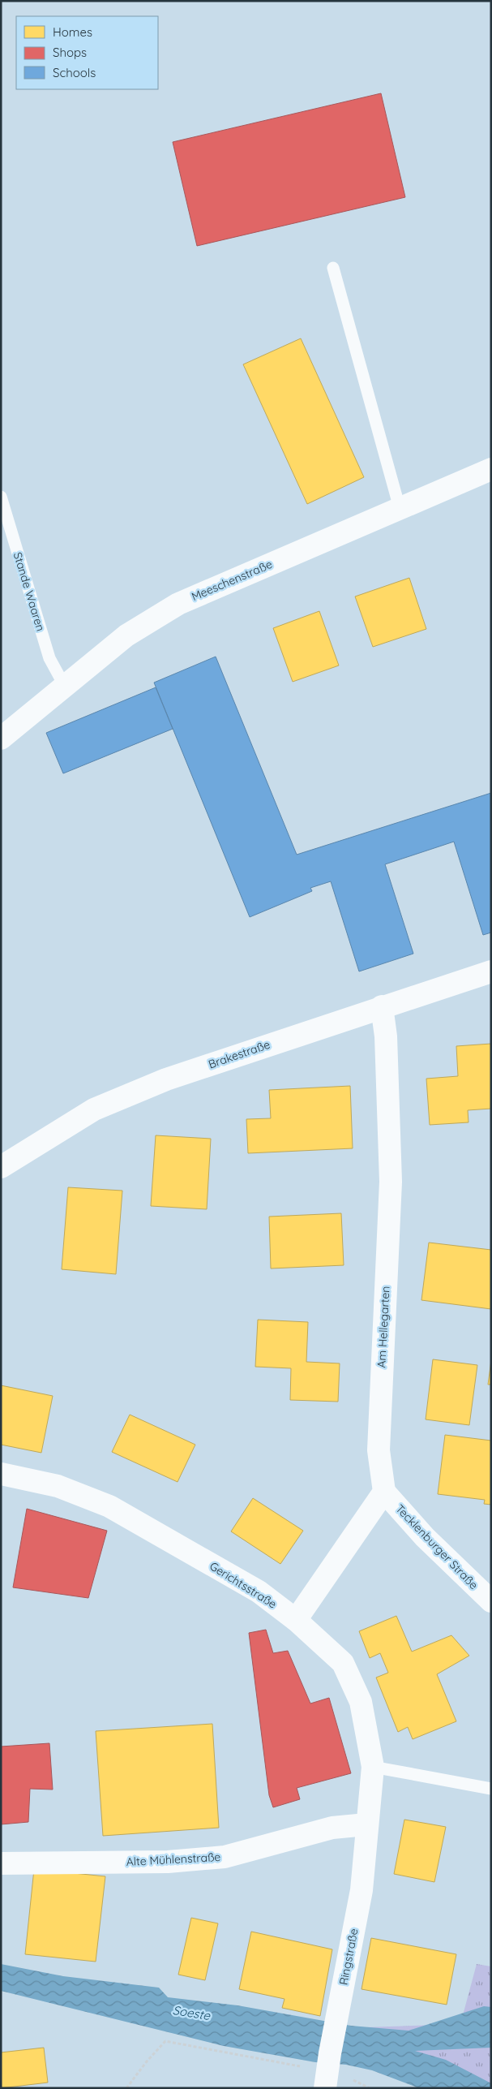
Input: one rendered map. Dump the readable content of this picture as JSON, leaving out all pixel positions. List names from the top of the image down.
{
  "streets": {
    "street": [
      "Meeschenstraße",
      "Brakestraße",
      "Am Hellegarten",
      "Tecklenburger Straße",
      "Gerichtsstraße",
      "Alte Mühlenstraße",
      "Ringstraße"
    ],
    "lane": ["Stande Waaren"]
  },
  "crossings": [
    ["Meeschenstraße", "Stande Waaren"],
    ["Brakestraße", "Am Hellegarten"],
    ["Am Hellegarten", "Tecklenburger Straße"],
    ["Gerichtsstraße", "Alte Mühlenstraße"],
    ["Gerichtsstraße", "Ringstraße"],
    ["Alte Mühlenstraße", "Ringstraße"]
  ],
  "water": ["Soeste"],
  "legend": ["Homes", "Shops", "Schools"]
}
